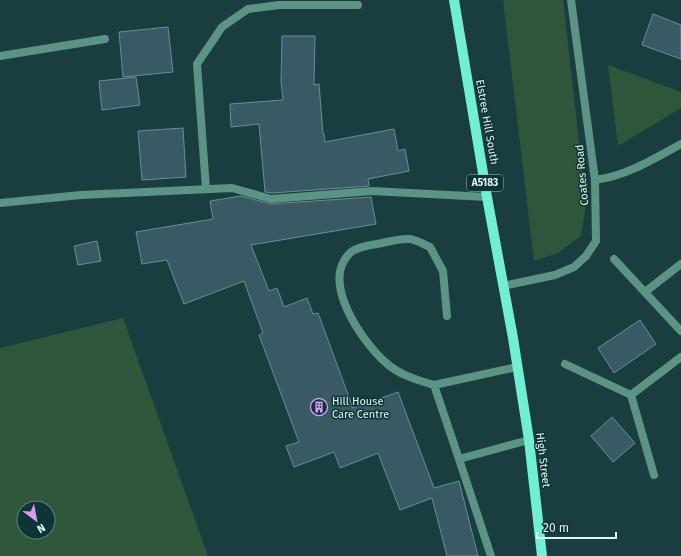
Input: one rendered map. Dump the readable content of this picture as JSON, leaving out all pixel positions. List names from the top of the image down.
{
  "streets": {
    "main road": ["Elstree Hill South", "A5183", "High Street"],
    "street": ["Coates Road"]
  },
  "crossings": [
    ["Elstree Hill South", "Coates Road"],
    ["Elstree Hill South", "High Street"]
  ],
  "places": {
    "building": ["Hill House Care Centre"]
  },
  "scale_bar": "20 m",
  "north": "bottom right"
}
